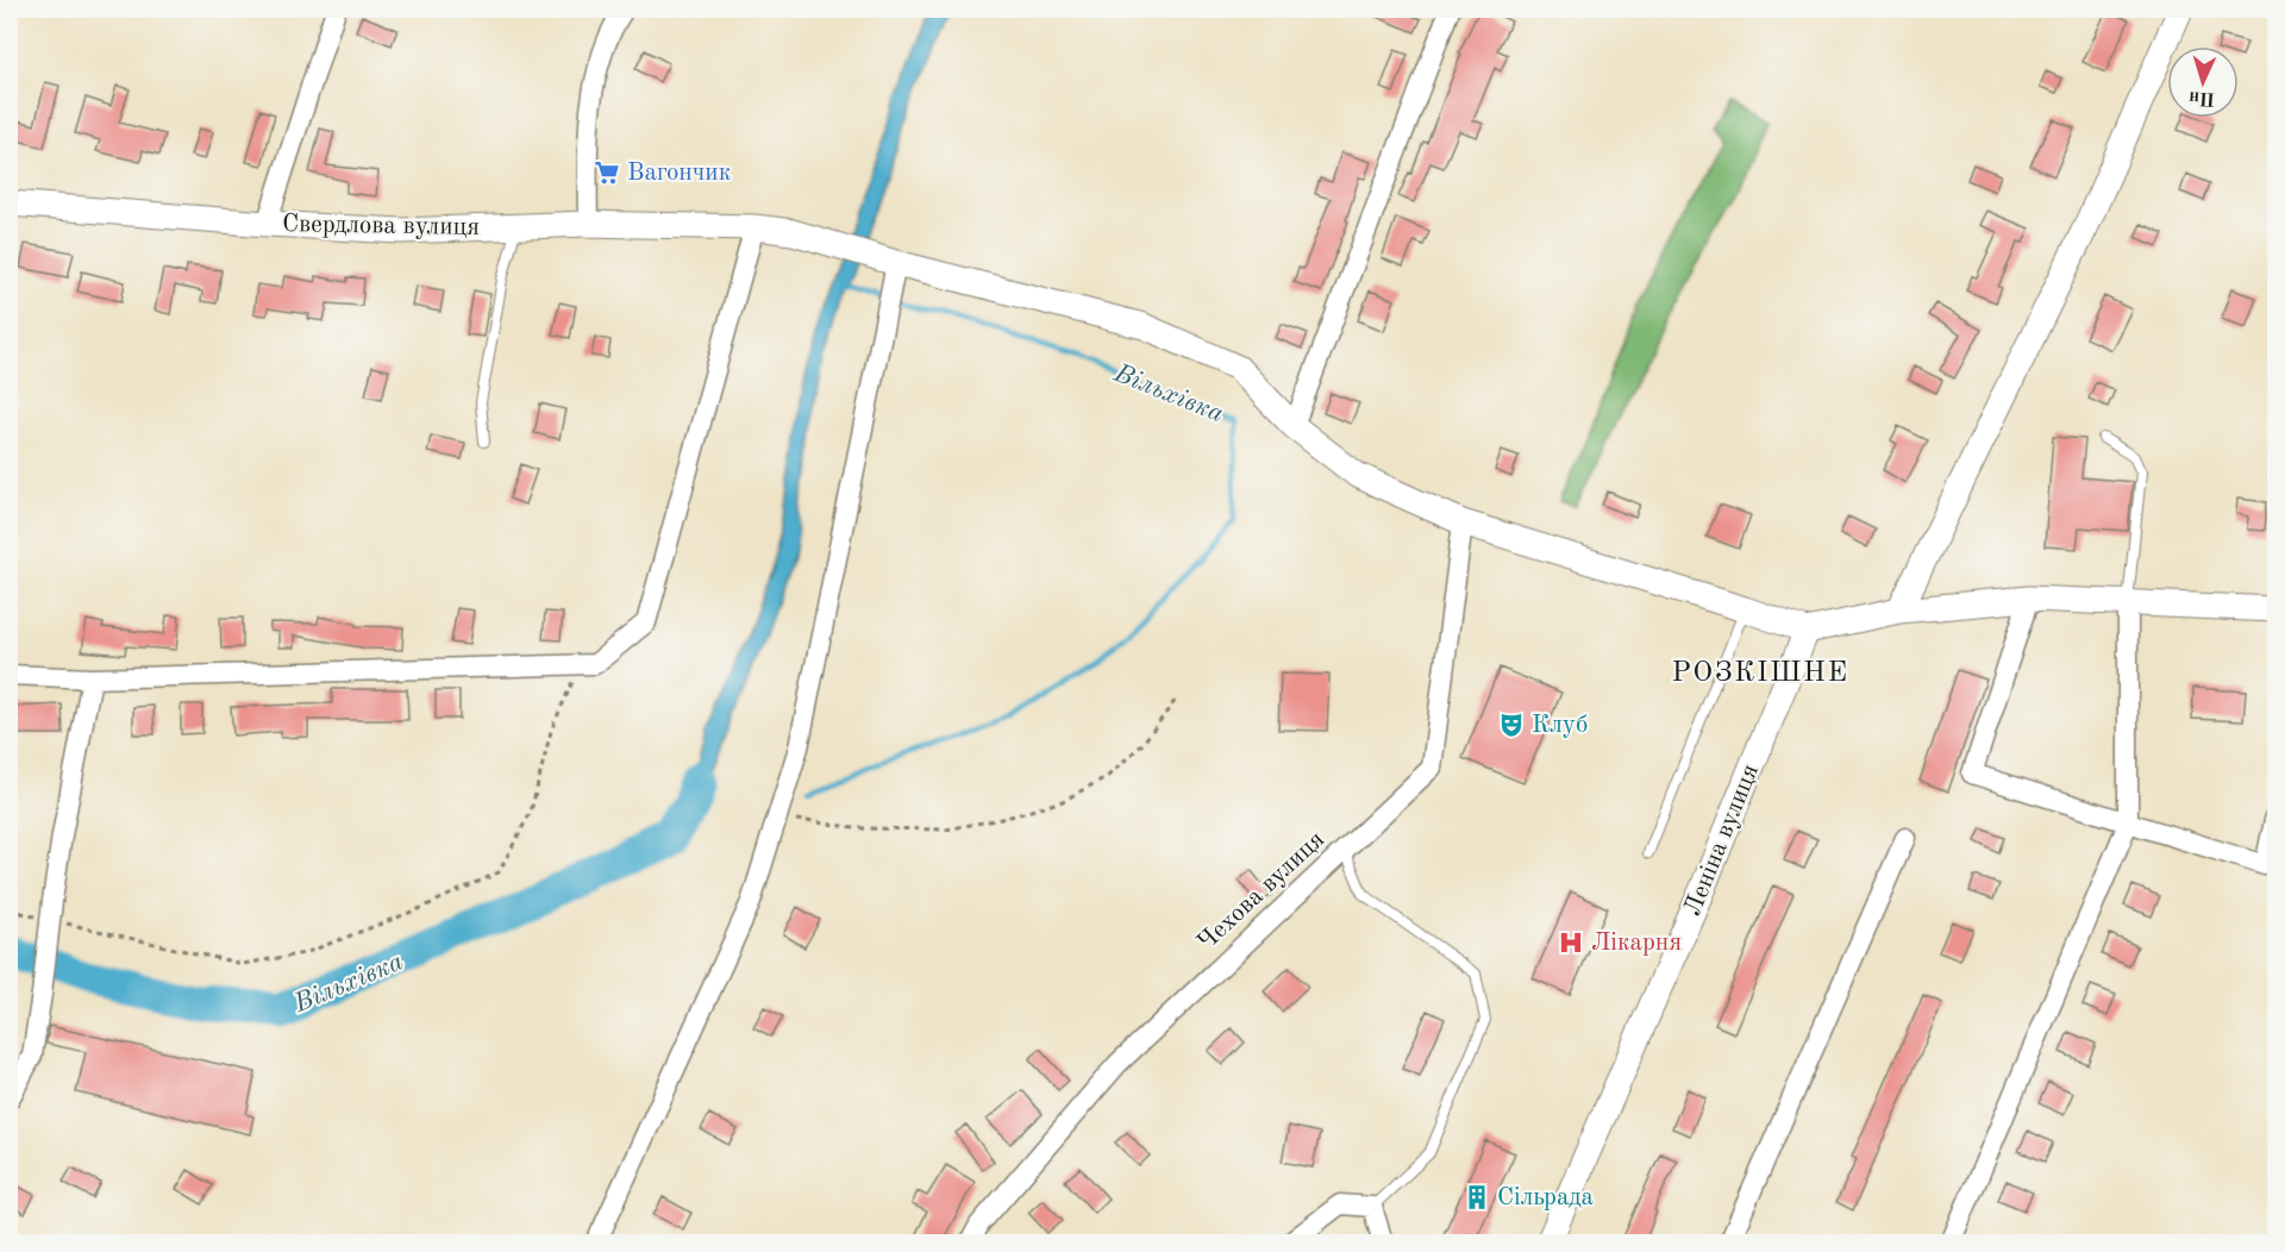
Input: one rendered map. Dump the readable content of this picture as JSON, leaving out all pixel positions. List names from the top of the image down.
{
  "streets": {
    "street": ["Свердлова вулиця", "Леніна вулиця", "Чехова вулиця"]
  },
  "crossings": [
    ["Свердлова вулиця", "Леніна вулиця"],
    ["Свердлова вулиця", "Чехова вулиця"]
  ],
  "districts": ["РОЗКІШНЕ"],
  "water": ["Вільхівка"],
  "places": {
    "supermarket": ["Вагончик"],
    "theatre": ["Клуб"],
    "hospital": ["Лікарня"],
    "building": ["Сільрада"]
  },
  "north": "bottom"
}
